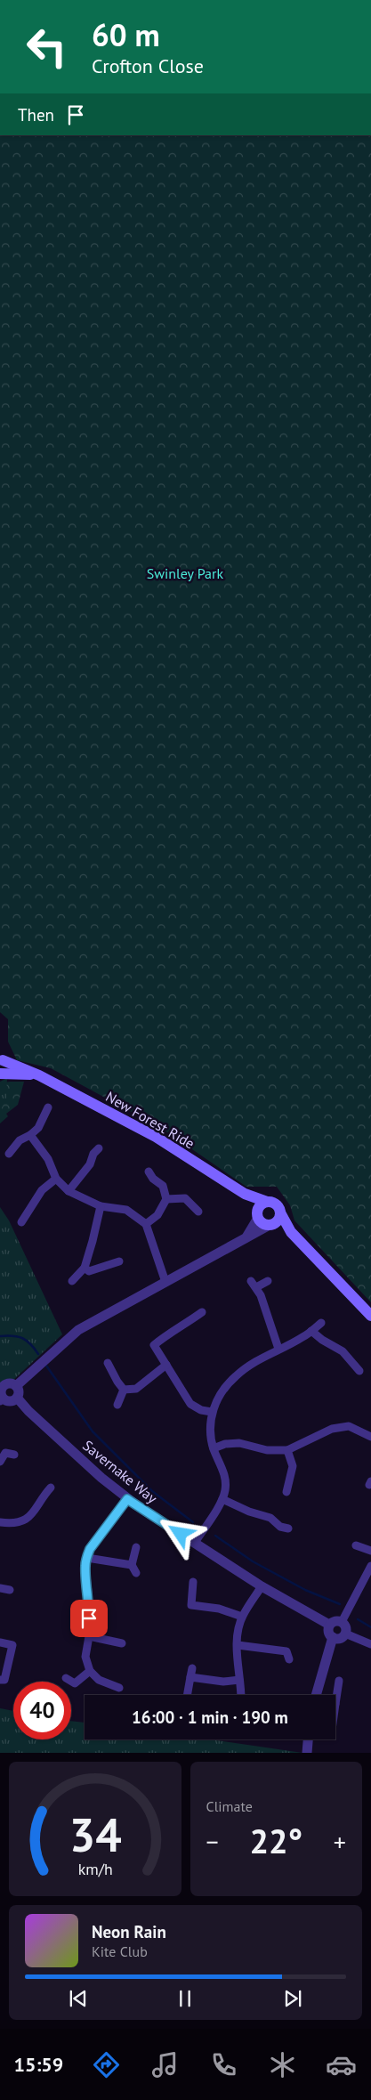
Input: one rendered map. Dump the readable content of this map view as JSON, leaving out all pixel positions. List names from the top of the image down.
{
  "streets": {
    "main road": ["New Forest Ride"],
    "street": ["Savernake Way"]
  },
  "parks": ["Swinley Park"],
  "page": {
    "turn": ["60 m", "Crofton Close"],
    "then": "Then",
    "limit": "40",
    "trip": "16:00 · 1 min · 190 m",
    "tile": "Climate",
    "heat": ["−", "22°", "+"],
    "song": ["Neon Rain", "Kite Club"],
    "tabs": "15:59",
    "gauge": ["34", "km/h"]
  }
}
